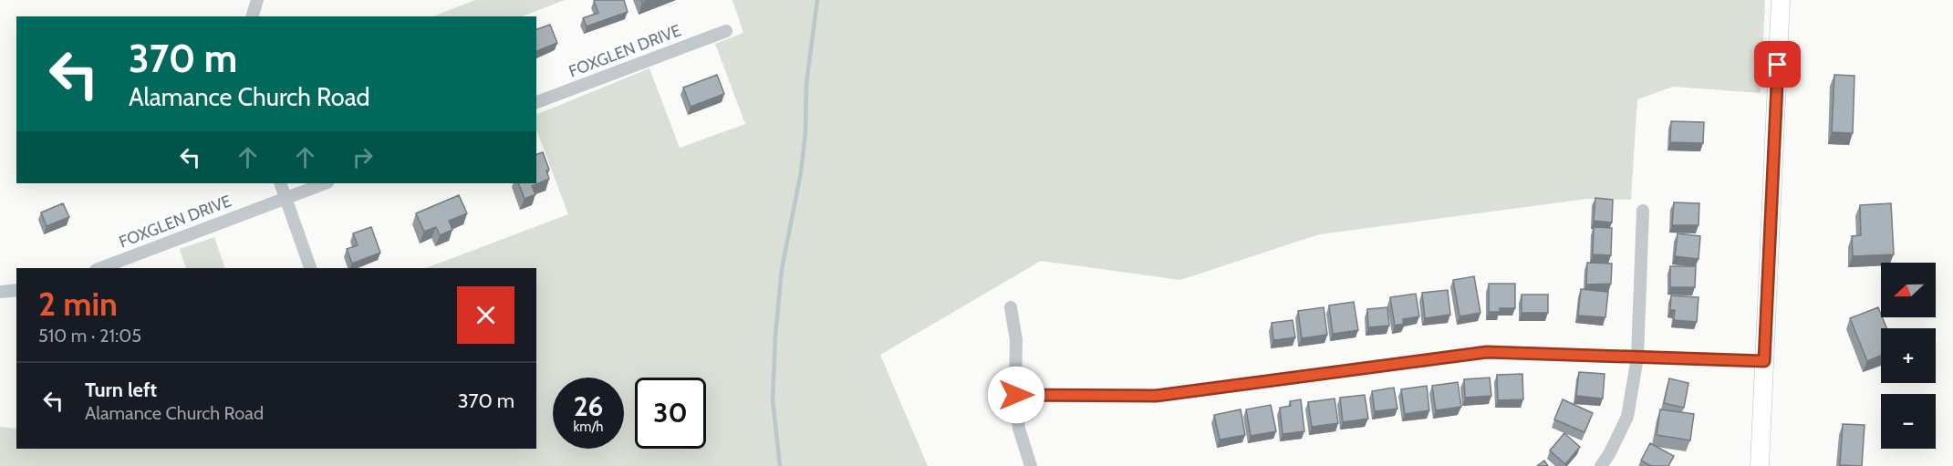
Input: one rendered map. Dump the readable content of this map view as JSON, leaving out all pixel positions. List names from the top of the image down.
{
  "streets": {
    "street": ["FOXGLEN DRIVE"]
  },
  "north": "left",
  "page": {
    "turn": ["370 m", "Alamance Church Road"],
    "map_buttons": ["+", "−"],
    "heading": ["2 min", "510 m · 21:05"],
    "list": [
      {
        "name": "Turn left",
        "note": "Alamance Church Road",
        "value": "370 m"
      }
    ],
    "speed": "26 km/h",
    "limit": "30"
  }
}
